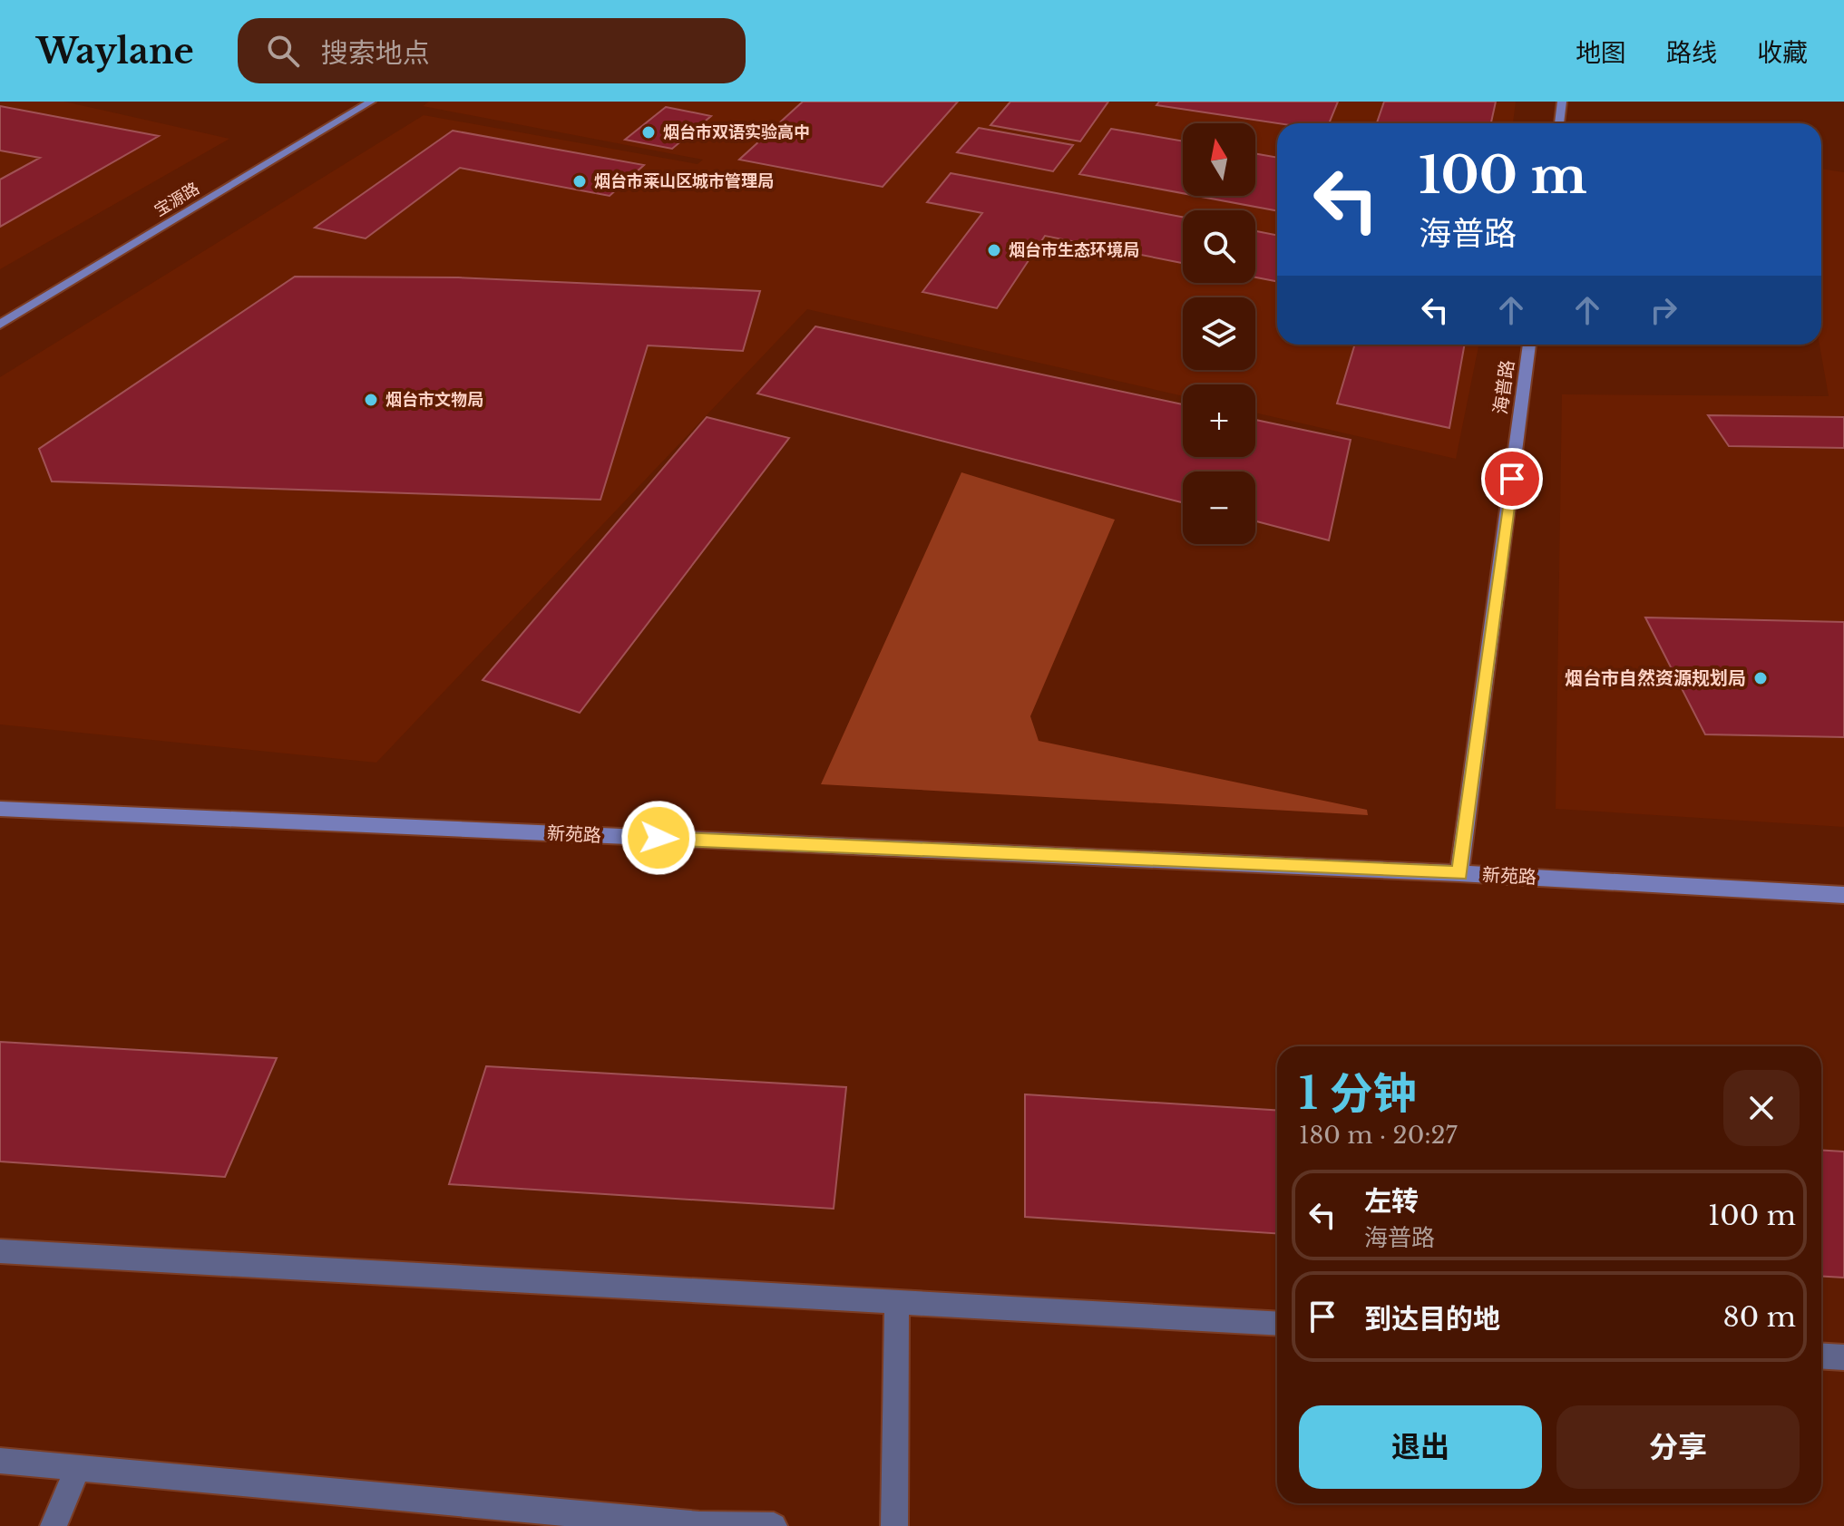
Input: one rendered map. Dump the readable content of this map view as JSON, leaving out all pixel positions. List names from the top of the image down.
{
  "streets": {
    "street": ["宝源路", "海普路", "新苑路"]
  },
  "crossings": [
    ["海普路", "新苑路"]
  ],
  "places": [
    "烟台市双语实验高中",
    "烟台市莱山区城市管理局",
    "烟台市生态环境局",
    "烟台市文物局",
    "烟台市自然资源规划局"
  ],
  "north": "top",
  "page": {
    "header": "Waylane",
    "search": "搜索地点",
    "nav": ["地图", "路线", "收藏"],
    "map_buttons": ["+", "−"],
    "turn": ["100 m", "海普路"],
    "heading": ["1 分钟", "180 m · 20:27"],
    "list": [
      {
        "name": "左转",
        "note": "海普路",
        "value": "100 m"
      },
      {
        "name": "到达目的地",
        "value": "80 m"
      }
    ],
    "buttons": ["退出", "分享"]
  }
}
